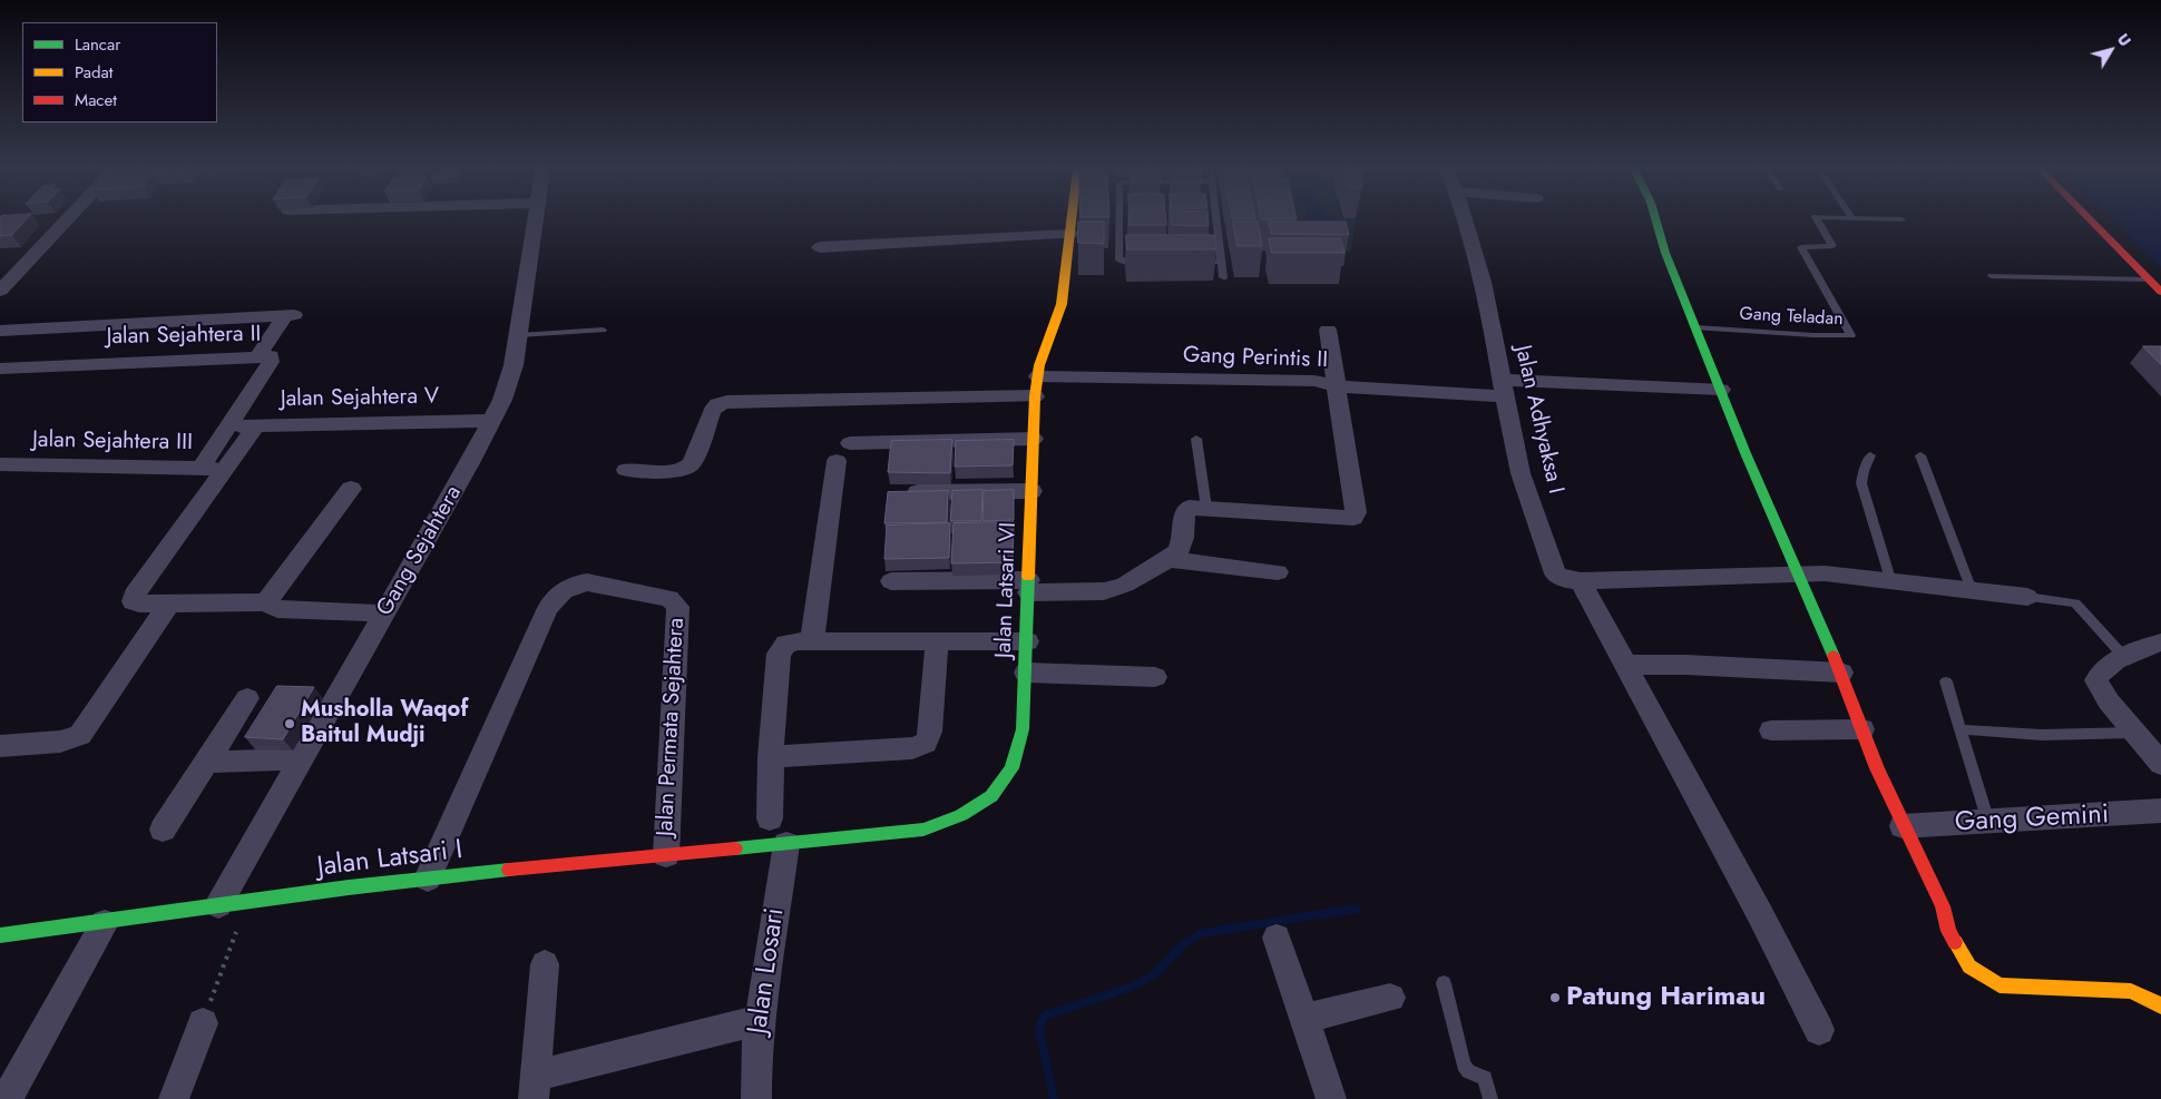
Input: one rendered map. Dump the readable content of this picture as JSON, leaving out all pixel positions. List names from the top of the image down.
{
  "streets": {
    "main road": ["Jalan Latsari VI", "Jalan Latsari I"],
    "street": [
      "Jalan Sejahtera II",
      "Gang Perintis II",
      "Jalan Sejahtera V",
      "Jalan Adhyaksa I",
      "Jalan Sejahtera III",
      "Gang Sejahtera",
      "Jalan Permata Sejahtera",
      "Gang Gemini",
      "Jalan Losari"
    ],
    "lane": ["Gang Teladan"]
  },
  "crossings": [
    ["Jalan Sejahtera II", "Jalan Sejahtera V"],
    ["Jalan Sejahtera II", "Jalan Sejahtera III"],
    ["Gang Perintis II", "Jalan Adhyaksa I"],
    ["Gang Perintis II", "Jalan Latsari VI"],
    ["Jalan Sejahtera V", "Gang Sejahtera"],
    ["Gang Sejahtera", "Jalan Latsari I"],
    ["Jalan Latsari VI", "Jalan Latsari I"],
    ["Jalan Latsari VI", "Jalan Losari"],
    ["Jalan Permata Sejahtera", "Jalan Latsari I"],
    ["Jalan Latsari I", "Jalan Losari"]
  ],
  "places": ["Musholla Waqof Baitul Mudji", "Patung Harimau"],
  "legend": ["Lancar", "Padat", "Macet"],
  "north": "top right"
}
